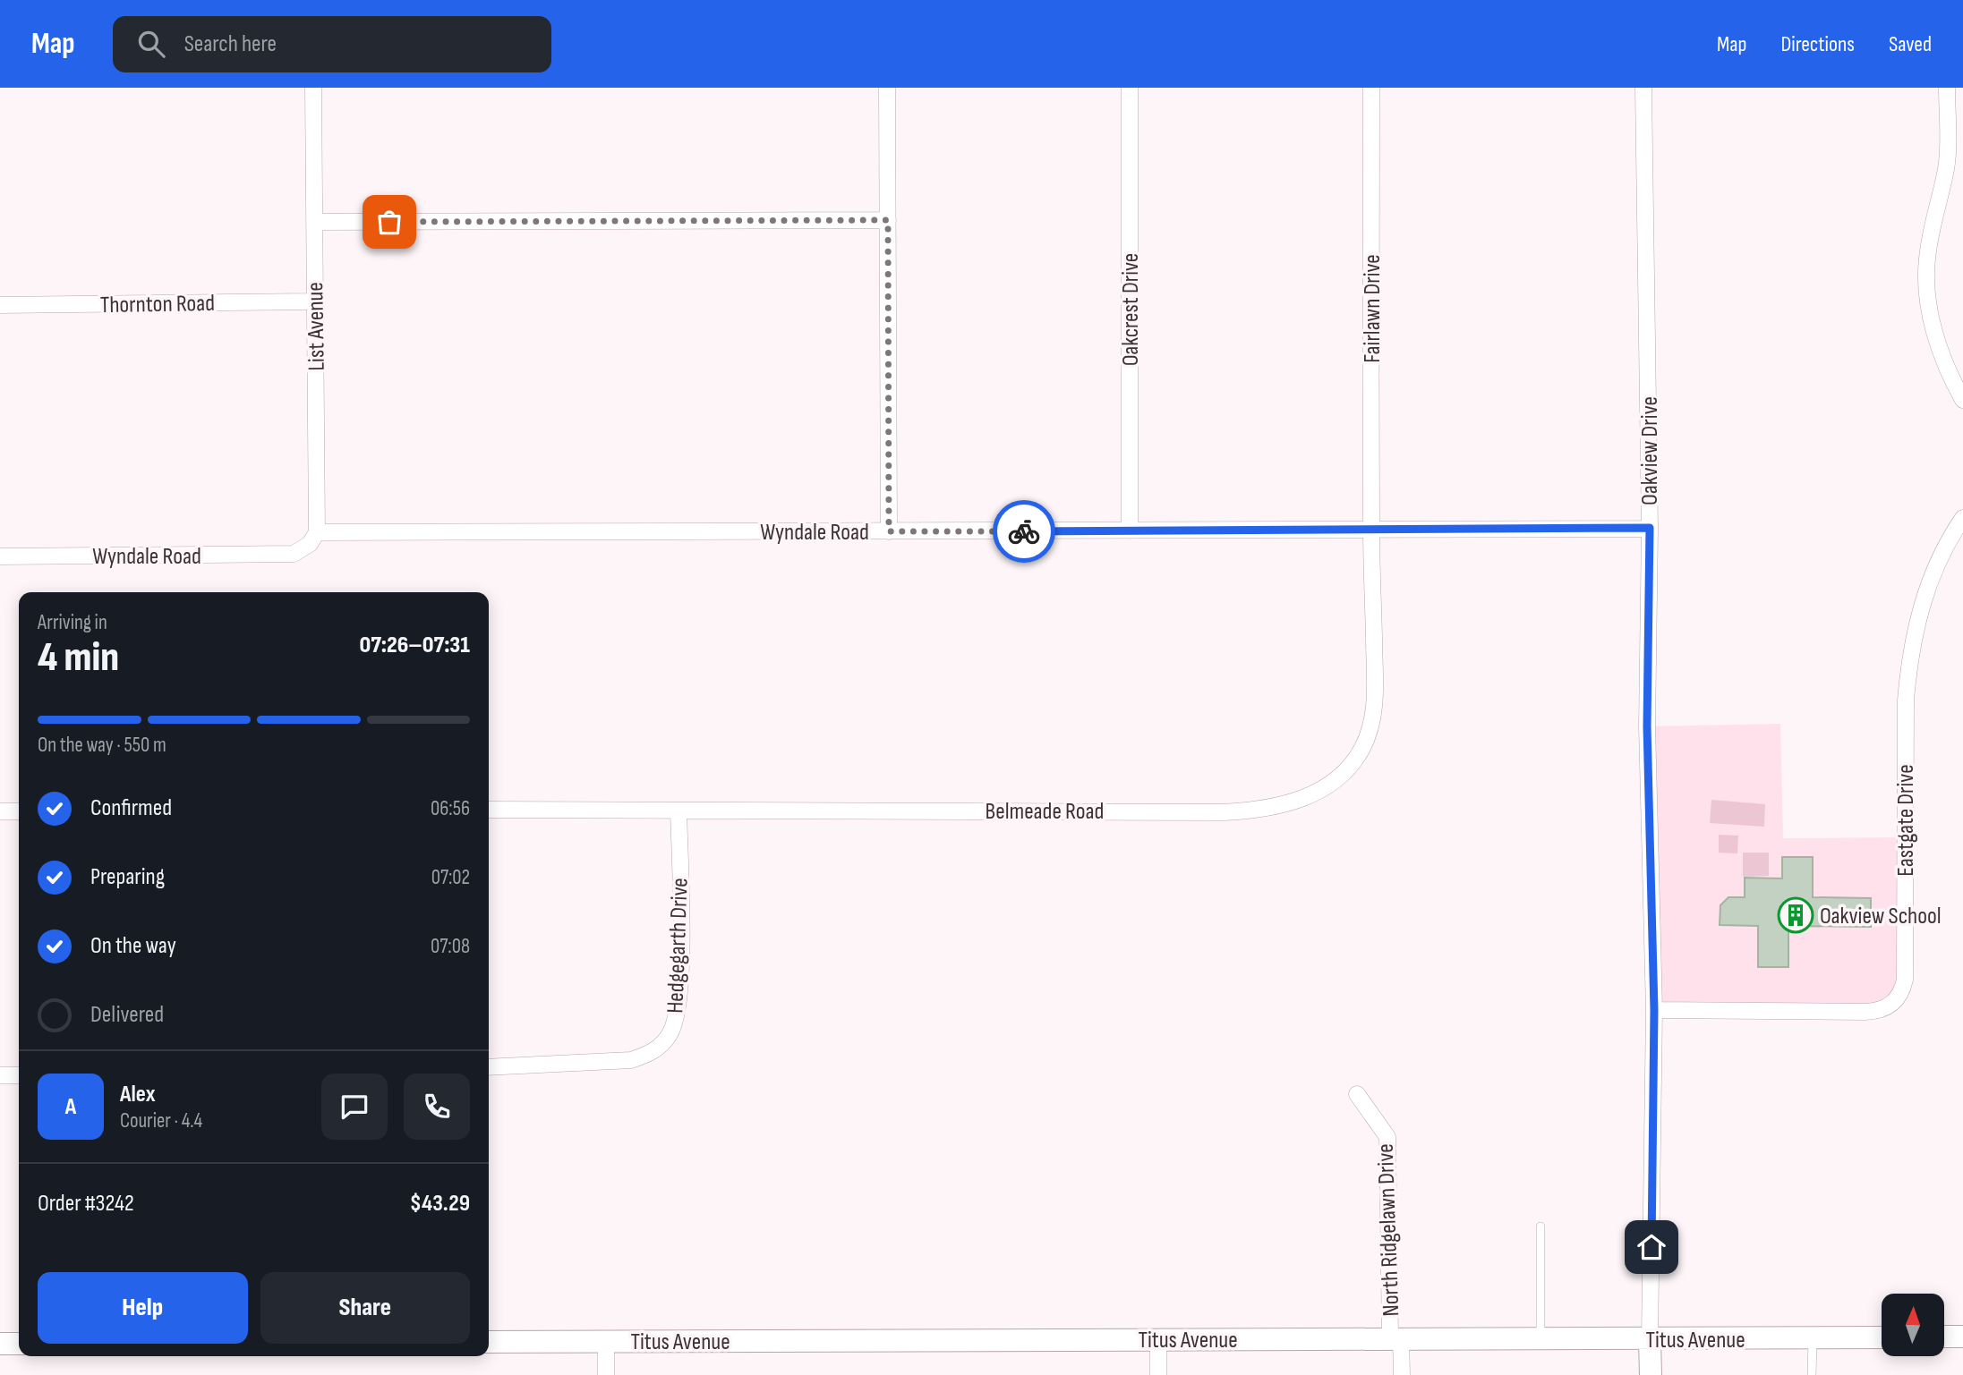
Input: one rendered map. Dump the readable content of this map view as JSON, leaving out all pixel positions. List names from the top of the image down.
{
  "streets": {
    "main road": ["Titus Avenue"],
    "street": [
      "Thornton Road",
      "Fairlawn Drive",
      "Oakcrest Drive",
      "List Avenue",
      "Oakview Drive",
      "Wyndale Road",
      "Belmeade Road",
      "Eastgate Drive",
      "Hedgegarth Drive",
      "North Ridgelawn Drive"
    ]
  },
  "crossings": [
    ["Thornton Road", "List Avenue"],
    ["Fairlawn Drive", "Wyndale Road"],
    ["Fairlawn Drive", "Belmeade Road"],
    ["Oakcrest Drive", "Wyndale Road"],
    ["List Avenue", "Wyndale Road"],
    ["Oakview Drive", "Wyndale Road"],
    ["Oakview Drive", "Eastgate Drive"],
    ["Oakview Drive", "Titus Avenue"],
    ["Wyndale Road", "Belmeade Road"],
    ["Belmeade Road", "Hedgegarth Drive"],
    ["North Ridgelawn Drive", "Titus Avenue"]
  ],
  "places": {
    "building": ["Oakview School"]
  },
  "north": "top",
  "page": {
    "header": "Map",
    "search": "Search here",
    "nav": ["Map", "Directions", "Saved"],
    "heading": ["4 min", "Arriving in", "07:26–07:31"],
    "panel": [
      "Alex",
      "Courier · 4.4",
      "Order #3242",
      "$43.29"
    ],
    "bar": "On the way · 550 m",
    "list": [
      ["Confirmed", "06:56"],
      ["Preparing", "07:02"],
      ["On the way", "07:08"],
      "Delivered"
    ],
    "round": "A",
    "buttons": ["Help", "Share"]
  }
}
